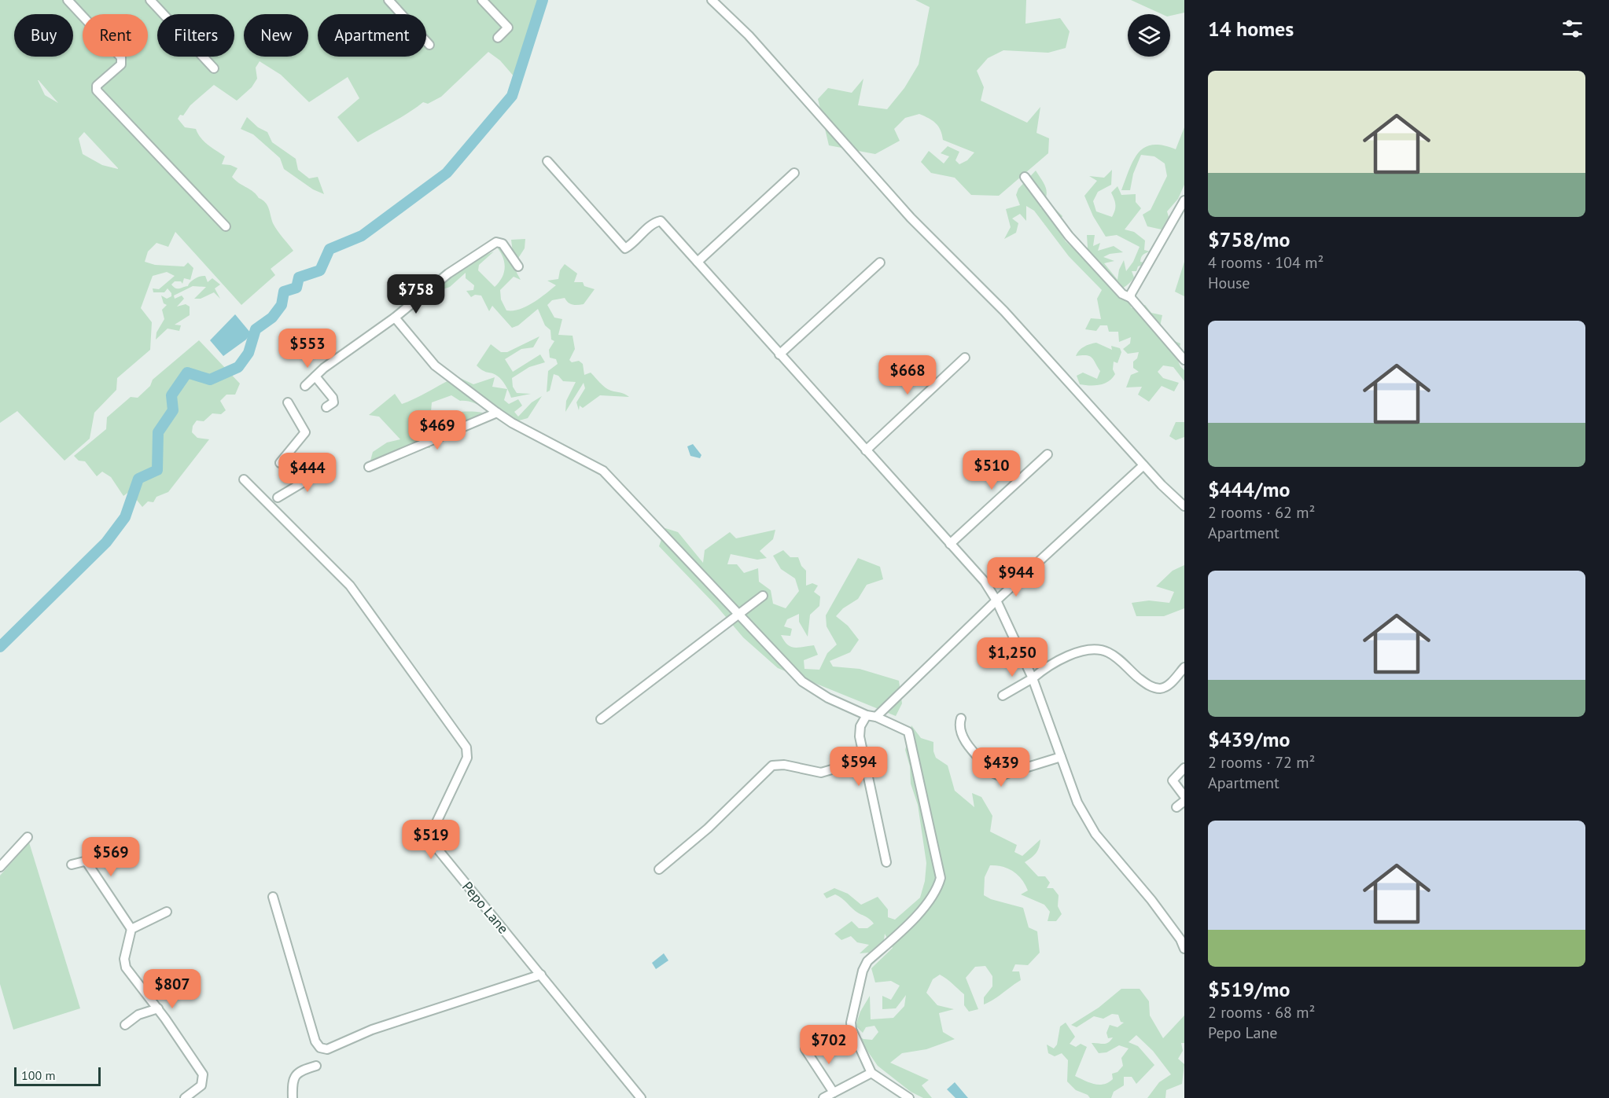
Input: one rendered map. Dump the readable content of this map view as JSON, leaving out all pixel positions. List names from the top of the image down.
{
  "streets": {
    "street": ["Pepo Lane"]
  },
  "scale_bar": "100 m",
  "page": {
    "heading": "14 homes",
    "chip": [
      "Buy",
      "Rent",
      "Filters",
      "New",
      "Apartment"
    ],
    "list": [
      {
        "name": "$758/mo",
        "note": "4 rooms · 104 m² · House"
      },
      {
        "name": "$444/mo",
        "note": "2 rooms · 62 m² · Apartment"
      },
      {
        "name": "$439/mo",
        "note": "2 rooms · 72 m² · Apartment"
      },
      {
        "name": "$519/mo",
        "note": "2 rooms · 68 m² · Pepo Lane"
      }
    ],
    "price": [
      "$758",
      "$553",
      "$668",
      "$469",
      "$510",
      "$444",
      "$944",
      "$1,250",
      "$594",
      "$439",
      "$519",
      "$569",
      "$807",
      "$702"
    ],
    "scale": "100 m"
  }
}
